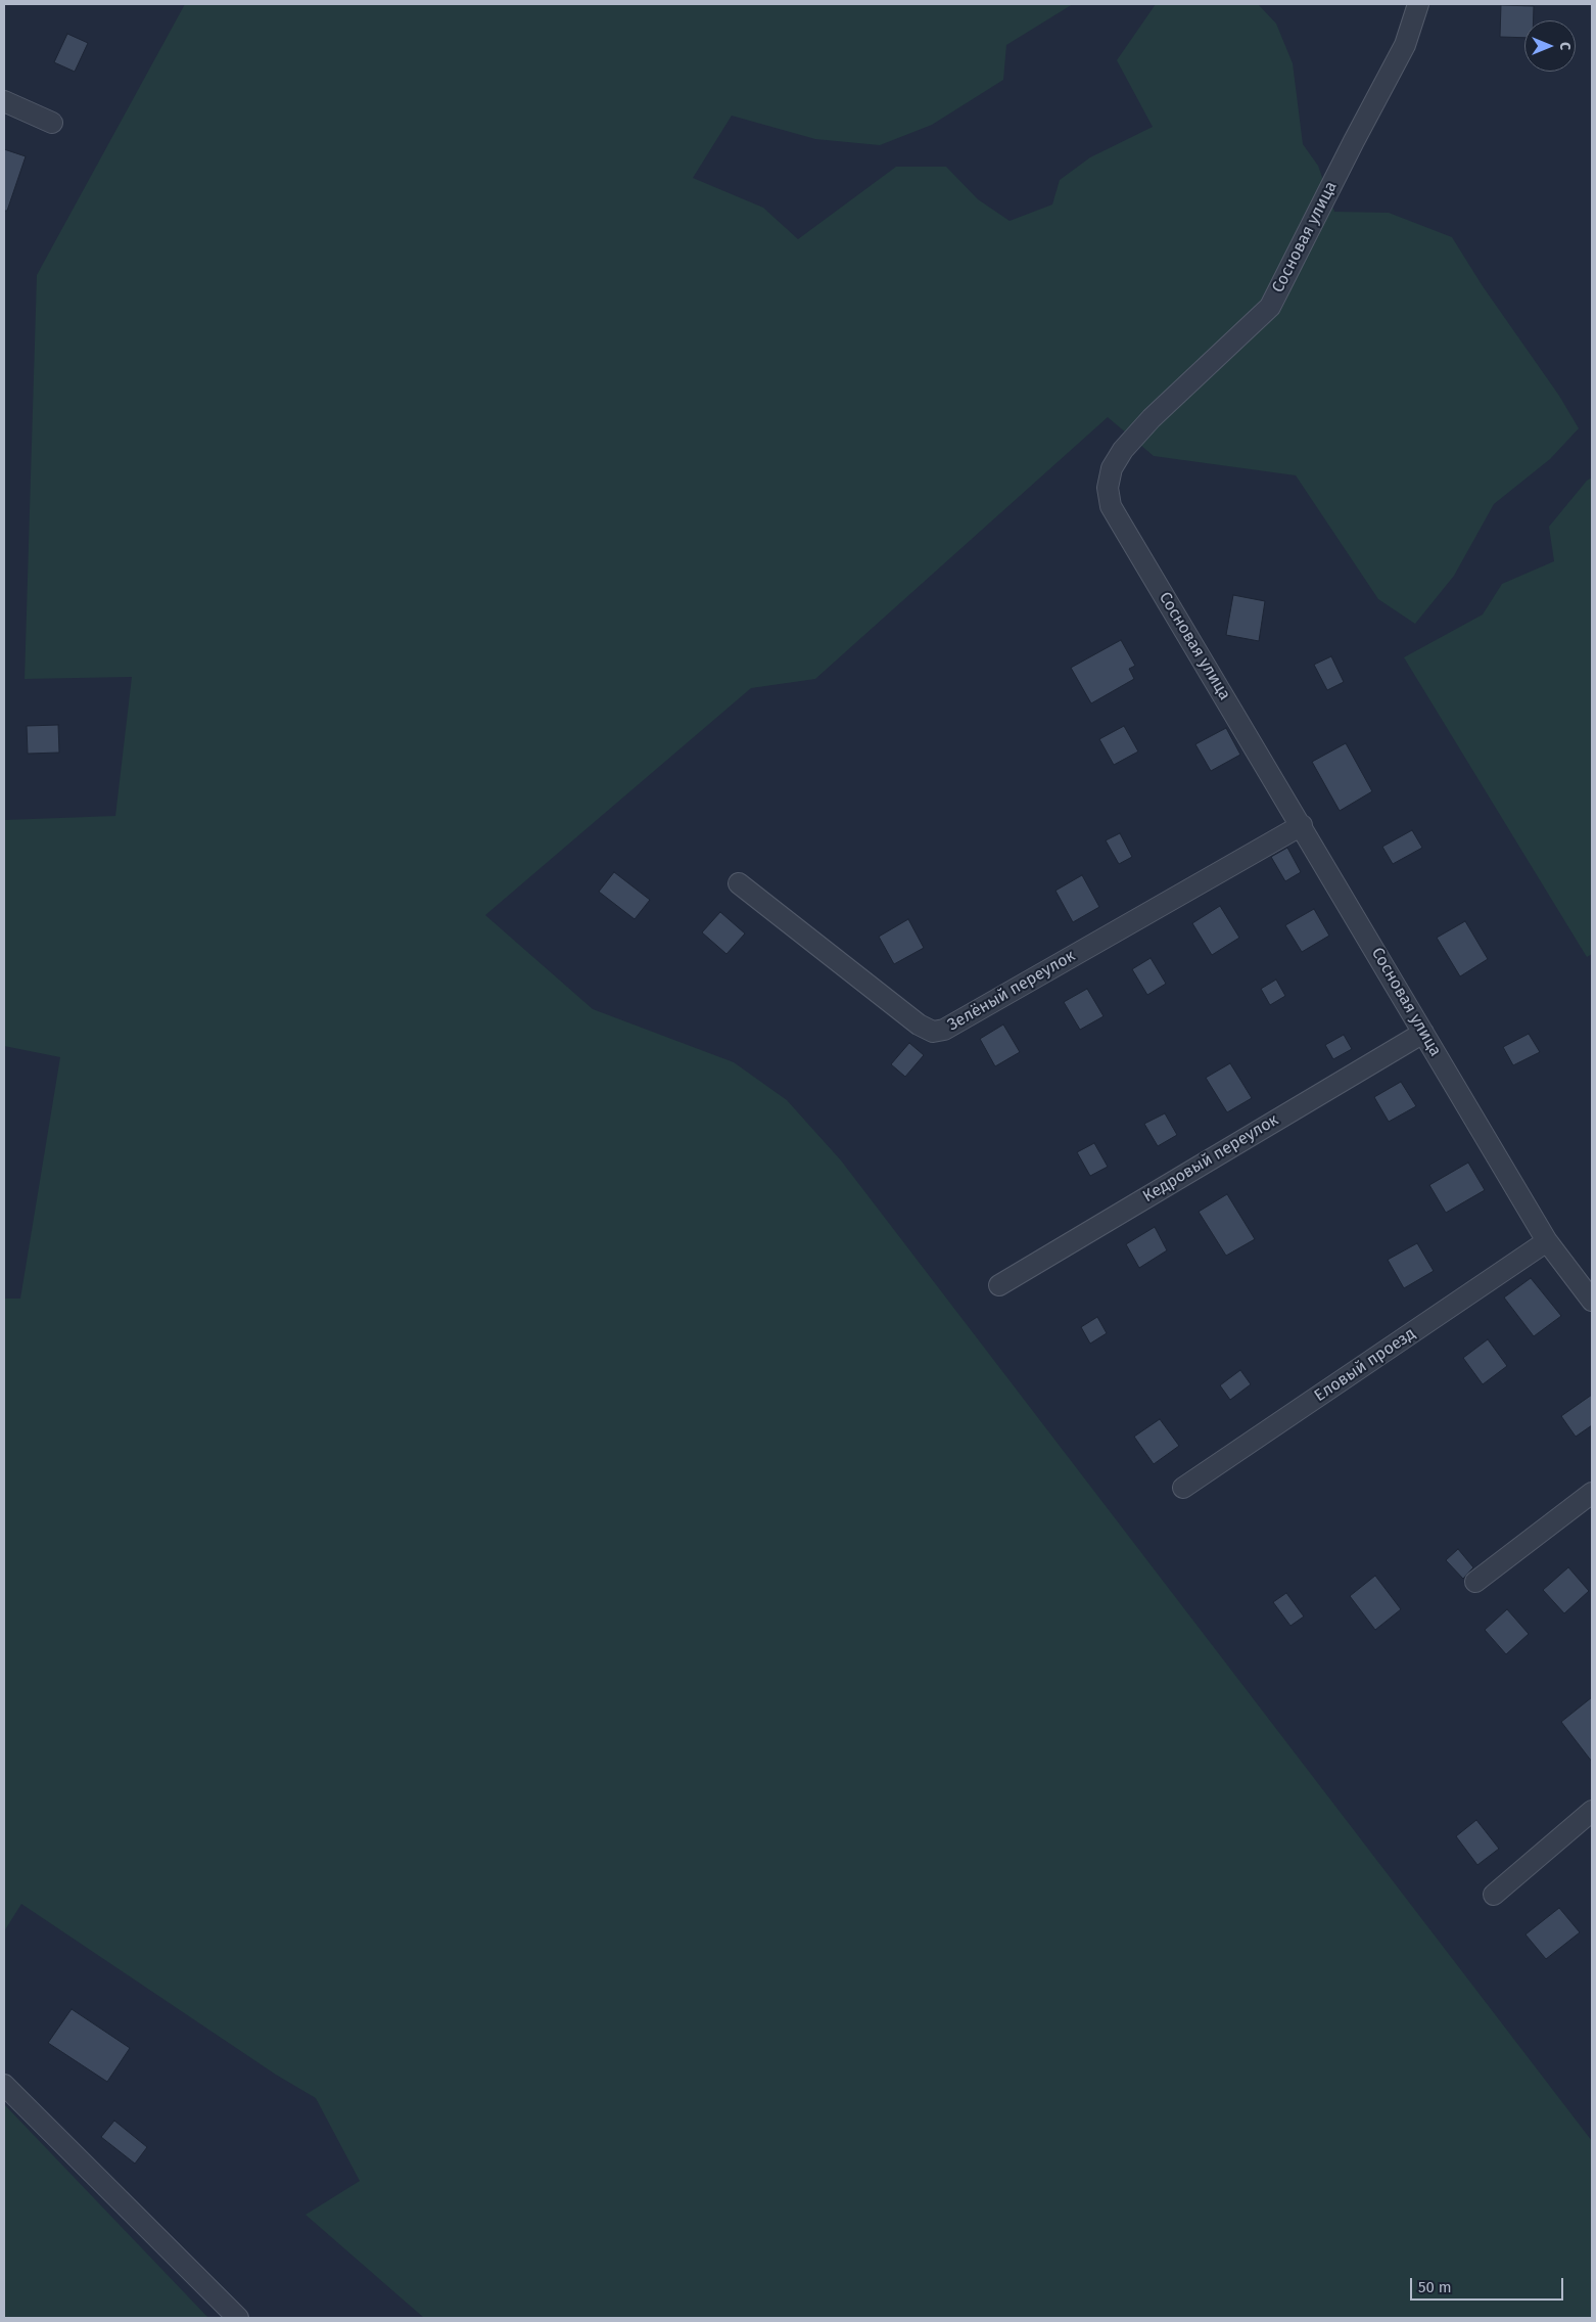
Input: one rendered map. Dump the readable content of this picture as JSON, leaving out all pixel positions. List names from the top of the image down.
{
  "streets": {
    "street": [
      "Сосновая улица",
      "Зелёный переулок",
      "Кедровый переулок",
      "Еловый проезд"
    ]
  },
  "crossings": [
    ["Сосновая улица", "Зелёный переулок"],
    ["Сосновая улица", "Кедровый переулок"],
    ["Сосновая улица", "Еловый проезд"]
  ],
  "scale_bar": "50 m",
  "north": "right"
}
